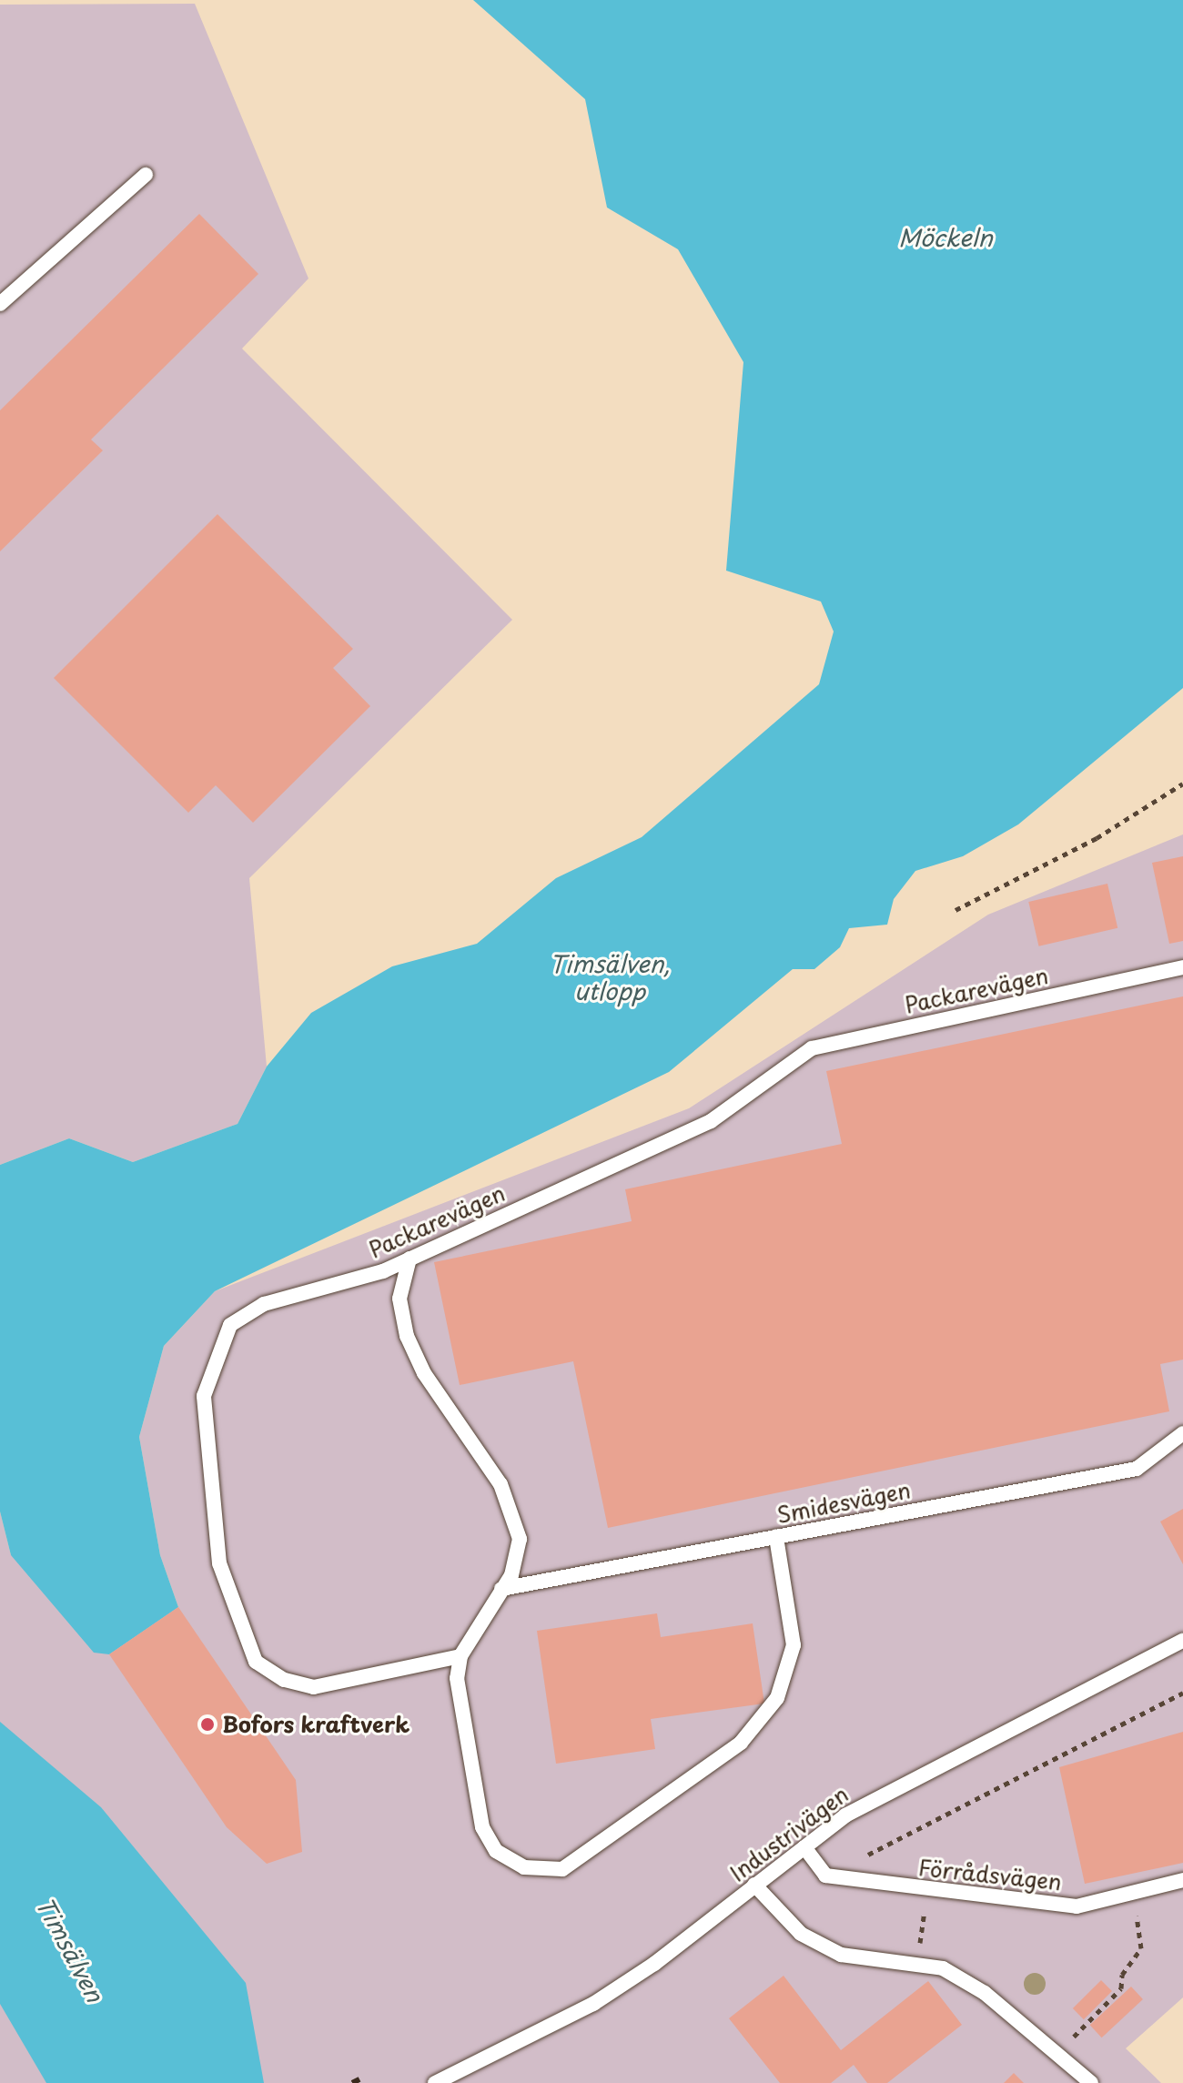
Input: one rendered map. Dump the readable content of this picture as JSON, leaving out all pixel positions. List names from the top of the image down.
{
  "streets": {
    "lane": [
      "Packarevägen",
      "Smidesvägen",
      "Industrivägen",
      "Förrådsvägen"
    ]
  },
  "crossings": [
    ["Industrivägen", "Förrådsvägen"]
  ],
  "water": ["Möckeln", "Timsälven, utlopp", "Timsälven"],
  "places": ["Bofors kraftverk"]
}
